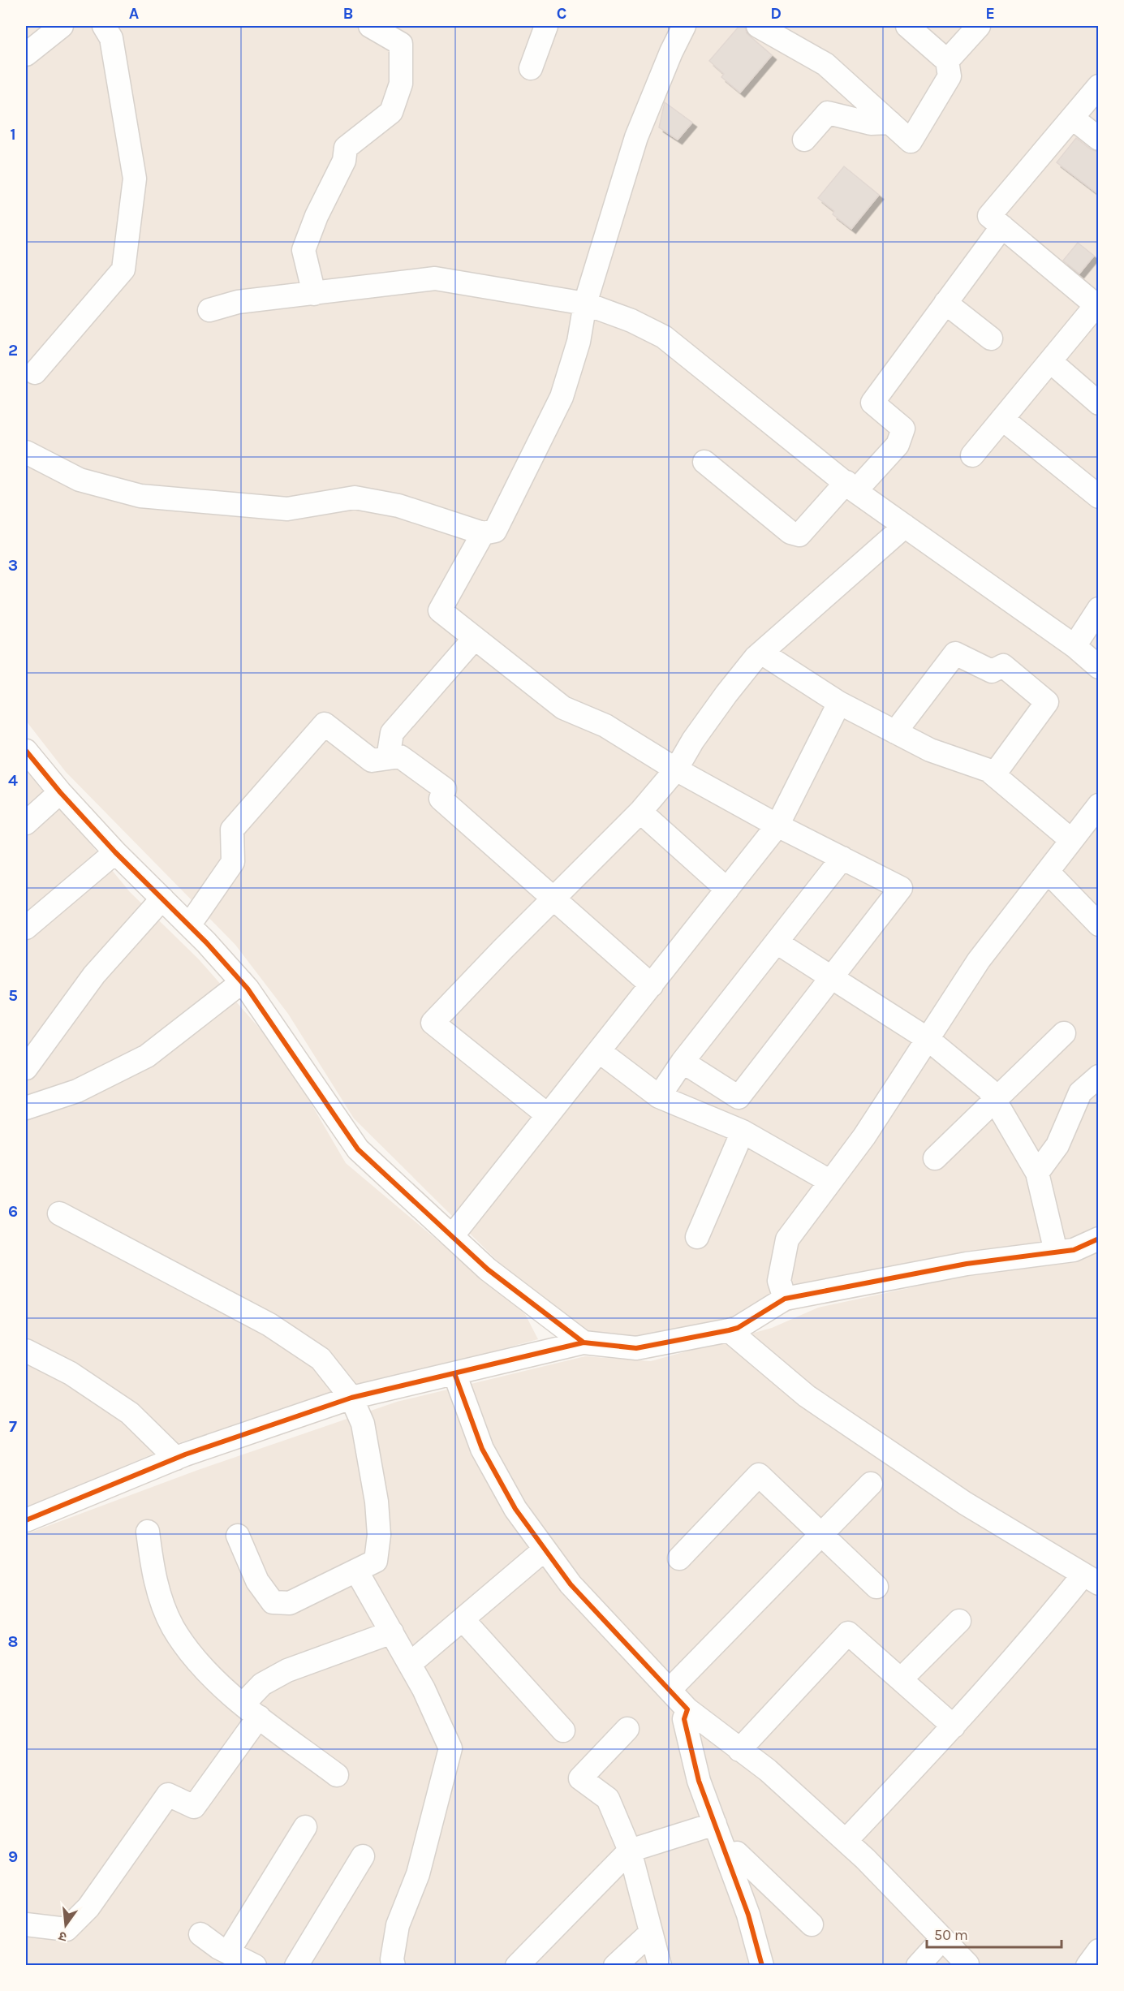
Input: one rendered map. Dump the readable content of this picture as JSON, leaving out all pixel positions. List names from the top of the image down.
{
  "scale_bar": "50 m",
  "north": "bottom",
  "grid": {
    "columns": [
      "A",
      "B",
      "C",
      "D",
      "E"
    ],
    "rows": [
      "1",
      "2",
      "3",
      "4",
      "5",
      "6",
      "7",
      "8",
      "9"
    ]
  }
}
